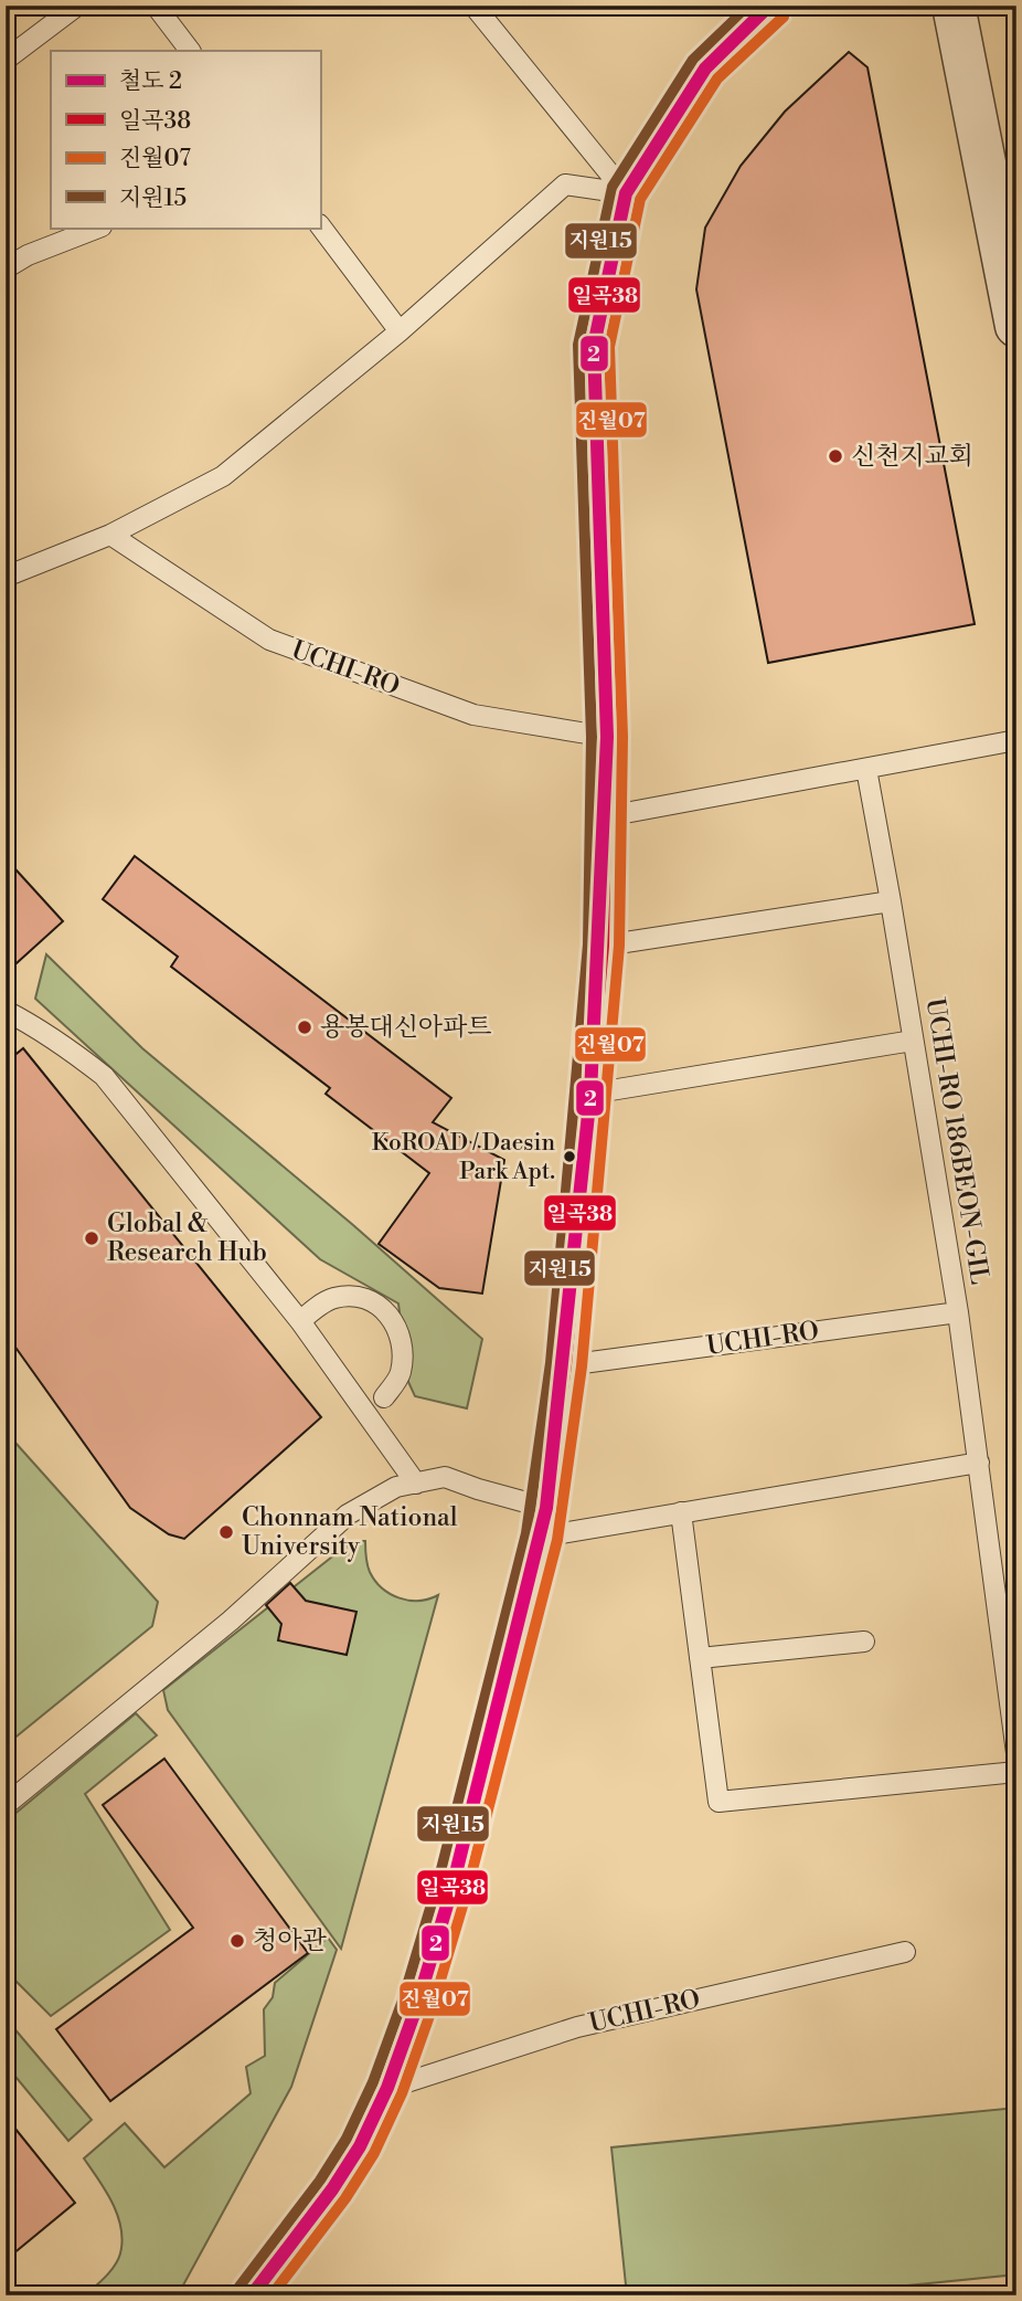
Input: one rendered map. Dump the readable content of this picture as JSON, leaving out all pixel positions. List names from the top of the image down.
{
  "streets": {
    "lane": ["UCHI-RO", "UCHI-RO 186BEON-GIL"]
  },
  "crossings": [
    ["UCHI-RO", "UCHI-RO 186BEON-GIL"]
  ],
  "places": [
    "신천지교회",
    "용봉대신아파트",
    "KoROAD / Daesin Park Apt.",
    "Global & Research Hub",
    "Chonnam National University",
    "청아관"
  ],
  "lines": [
    "rail line 2",
    "transit line 일곡38",
    "transit line 지원15",
    "transit line 진월07"
  ],
  "legend": [
    "철도 2",
    "일곡38",
    "진월07",
    "지원15"
  ]
}
